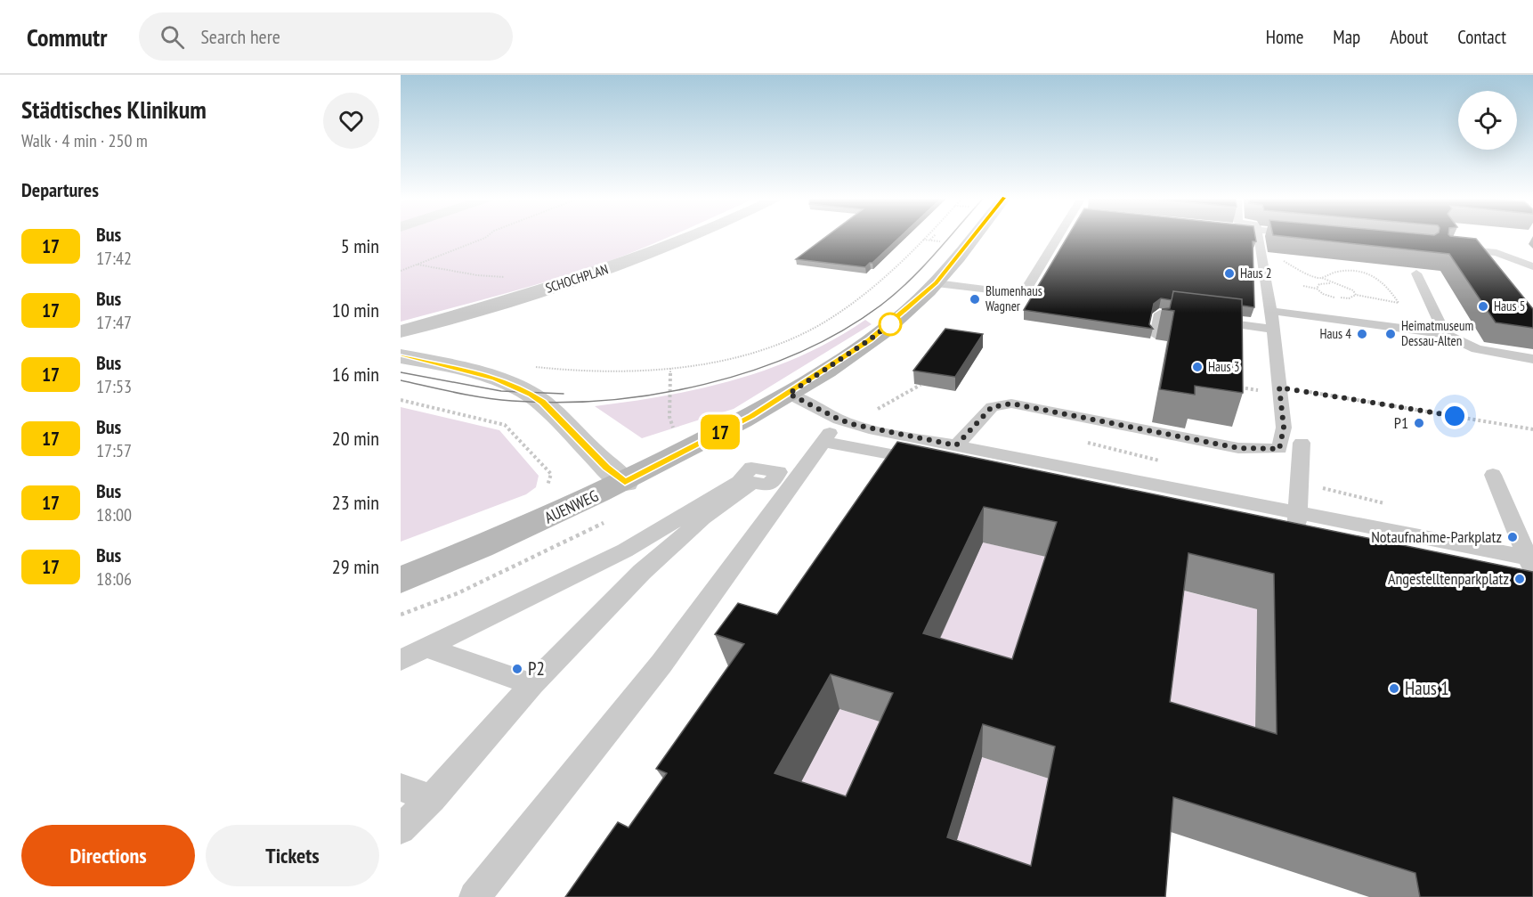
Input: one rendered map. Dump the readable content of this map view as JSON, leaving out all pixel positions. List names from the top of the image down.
{
  "streets": {
    "main road": ["AUENWEG"],
    "street": ["SCHOCHPLAN"]
  },
  "places": [
    "Haus 2",
    "Blumenhaus Wagner",
    "Haus 5",
    "Haus 4",
    "Heimatmuseum Dessau-Alten",
    "Haus 3",
    "P1",
    "Notaufnahme-Parkplatz",
    "Angestelltenparkplatz",
    "P2",
    "Haus 1"
  ],
  "lines": ["bus line 17"],
  "page": {
    "header": "Commutr",
    "search": "Search here",
    "nav": [
      "Home",
      "Map",
      "About",
      "Contact"
    ],
    "heading": [
      ["Städtisches Klinikum", "Walk · 4 min · 250 m"],
      "Departures"
    ],
    "on_map": "17",
    "list": [
      {
        "mark": "17",
        "name": "Bus",
        "note": "17:42",
        "value": "5 min"
      },
      {
        "mark": "17",
        "name": "Bus",
        "note": "17:47",
        "value": "10 min"
      },
      {
        "mark": "17",
        "name": "Bus",
        "note": "17:53",
        "value": "16 min"
      },
      {
        "mark": "17",
        "name": "Bus",
        "note": "17:57",
        "value": "20 min"
      },
      {
        "mark": "17",
        "name": "Bus",
        "note": "18:00",
        "value": "23 min"
      },
      {
        "mark": "17",
        "name": "Bus",
        "note": "18:06",
        "value": "29 min"
      }
    ],
    "buttons": ["Directions", "Tickets"]
  }
}
